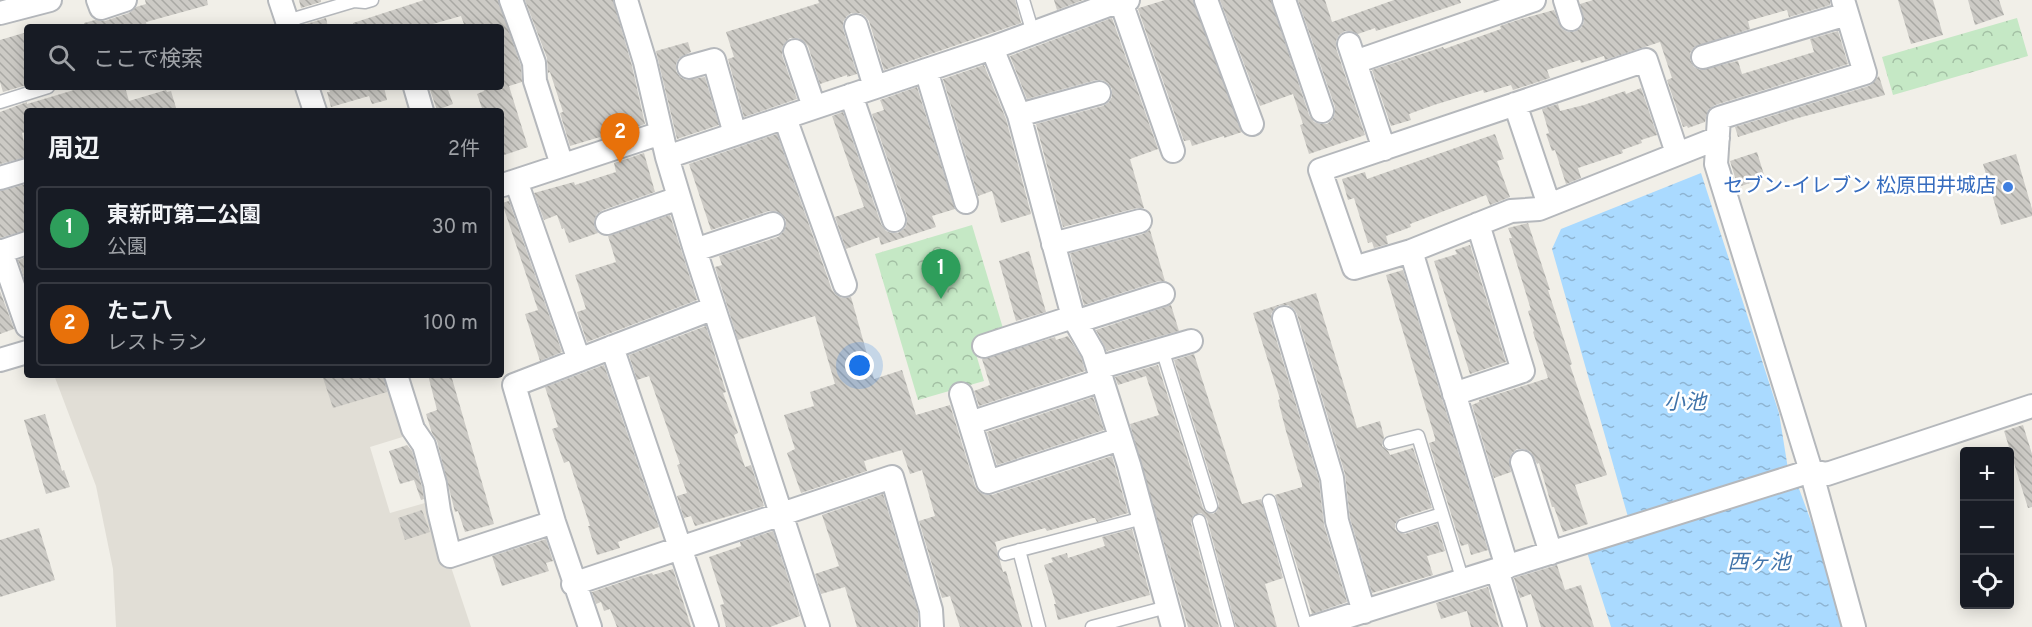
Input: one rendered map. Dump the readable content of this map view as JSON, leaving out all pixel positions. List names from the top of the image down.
{
  "water": ["小池", "西ヶ池"],
  "places": ["セブン-イレブン 松原田井城店"],
  "page": {
    "search": "ここで検索",
    "heading": ["周辺", "2件"],
    "pins": ["2", "1"],
    "list": [
      {
        "mark": "1",
        "name": "東新町第二公園",
        "note": "公園",
        "value": "30 m"
      },
      {
        "mark": "2",
        "name": "たこ八",
        "note": "レストラン",
        "value": "100 m"
      }
    ],
    "map_buttons": ["+", "−"]
  }
}
